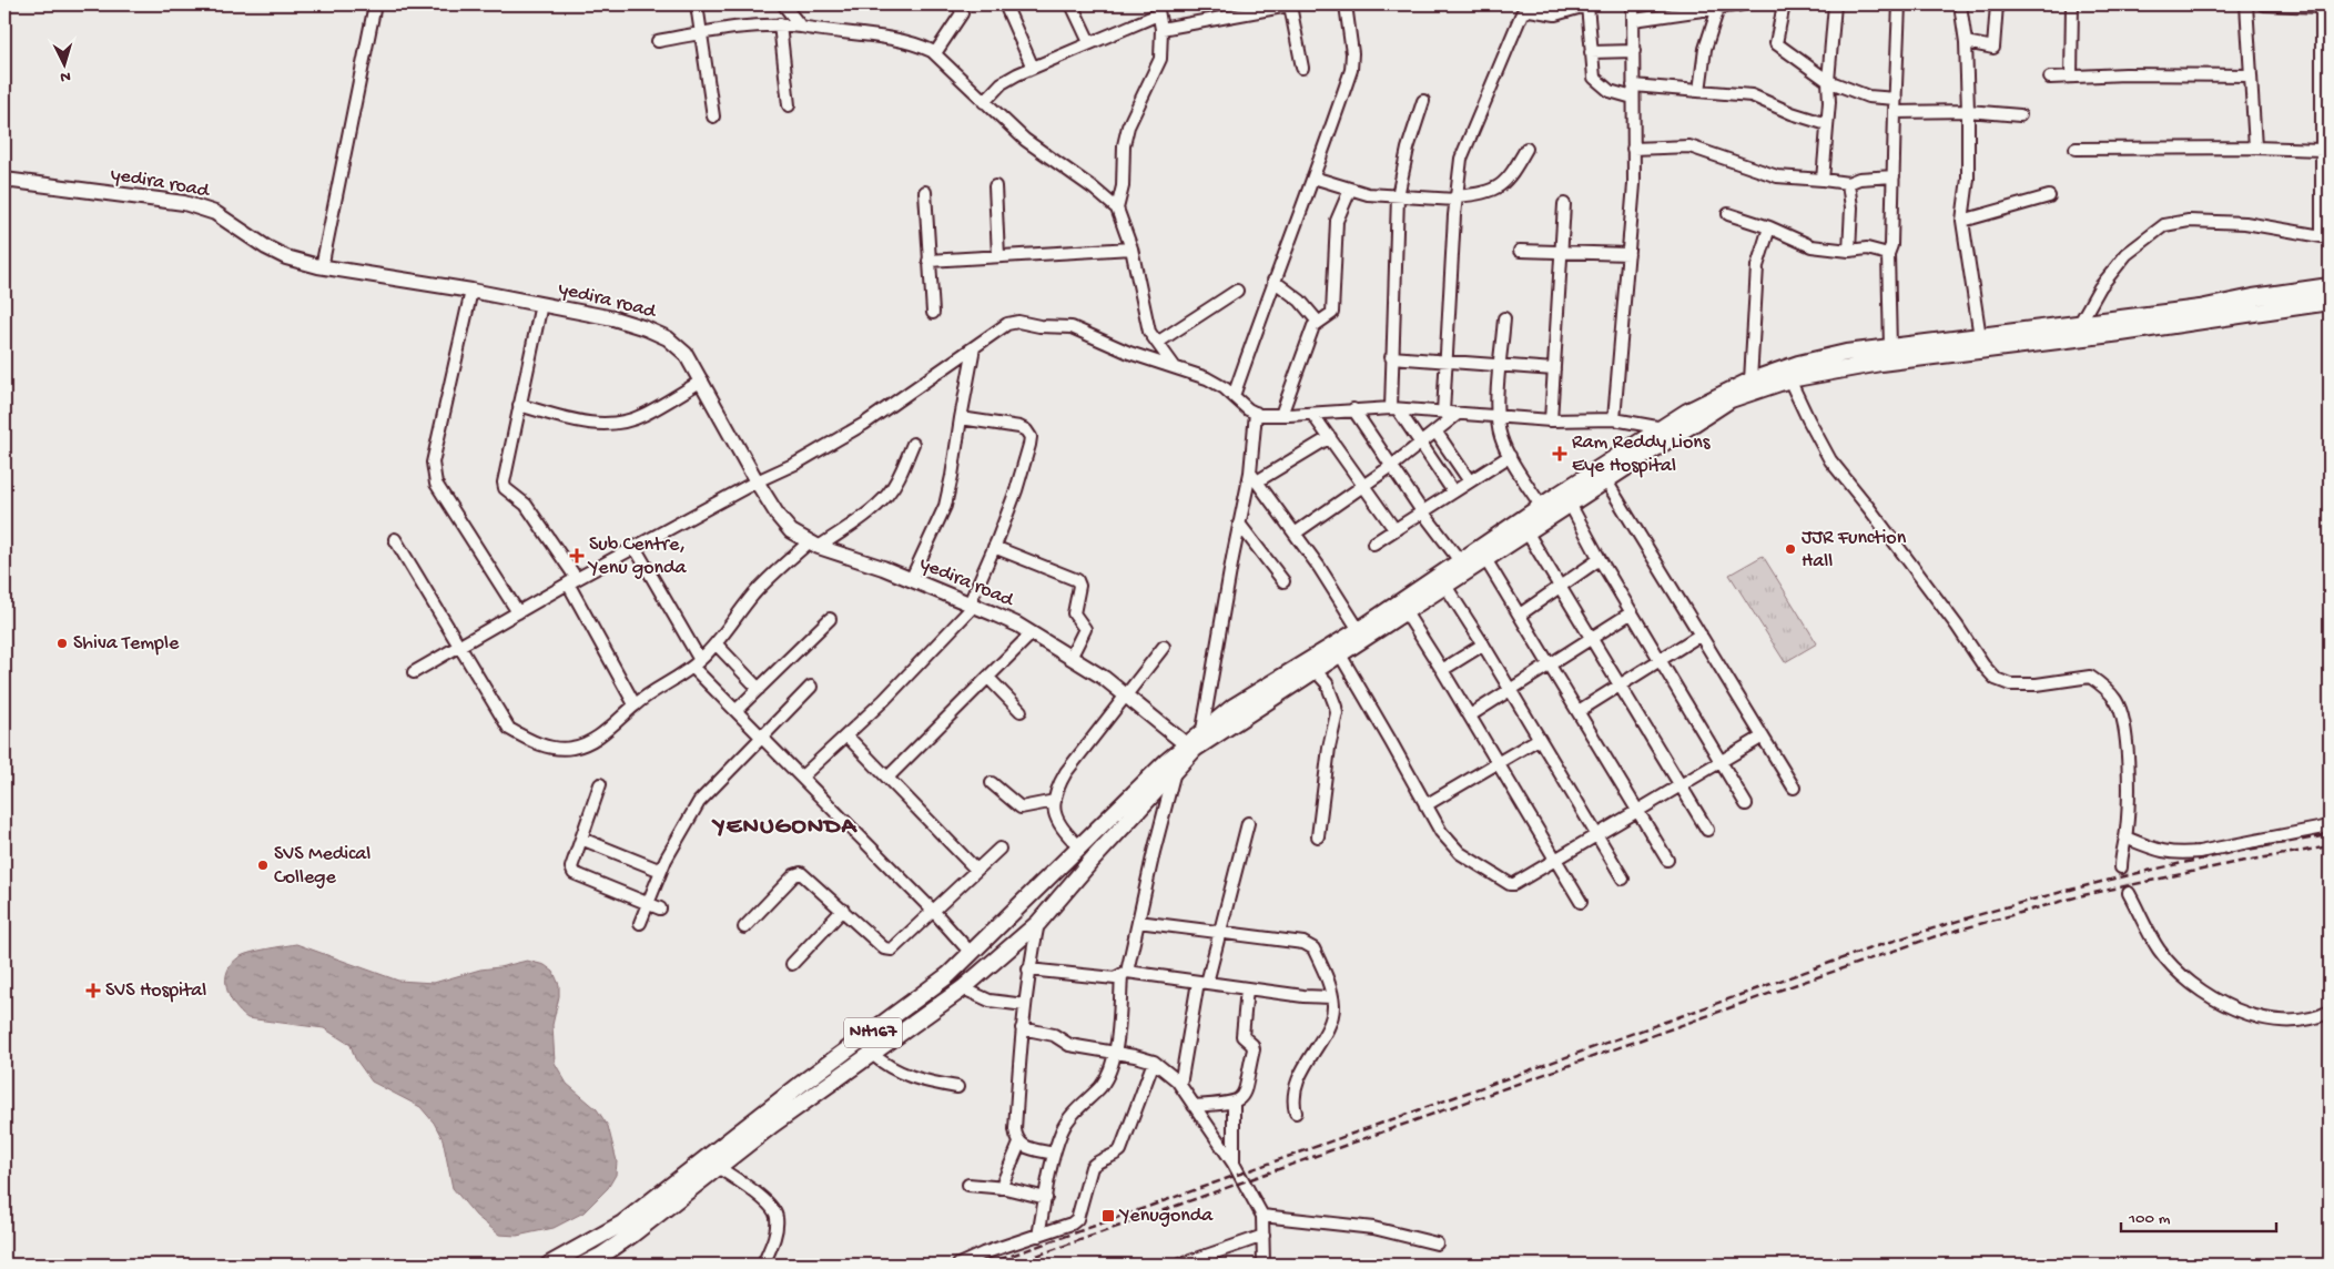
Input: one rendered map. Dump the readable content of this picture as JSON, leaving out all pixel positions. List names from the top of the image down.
{
  "streets": {
    "highway": ["NH167"],
    "main road": ["yedira road"]
  },
  "crossings": [
    ["yedira road", "NH167"]
  ],
  "districts": ["YENUGONDA"],
  "places": {
    "health": ["Ram Reddy Lions Eye Hospital", "Sub Centre, Yenu gonda", "SVS Hospital"],
    "other": ["JJR Function Hall", "Shiva Temple", "SVS Medical College"],
    "transit": ["Yenugonda"]
  },
  "scale_bar": "100 m",
  "north": "bottom"
}
